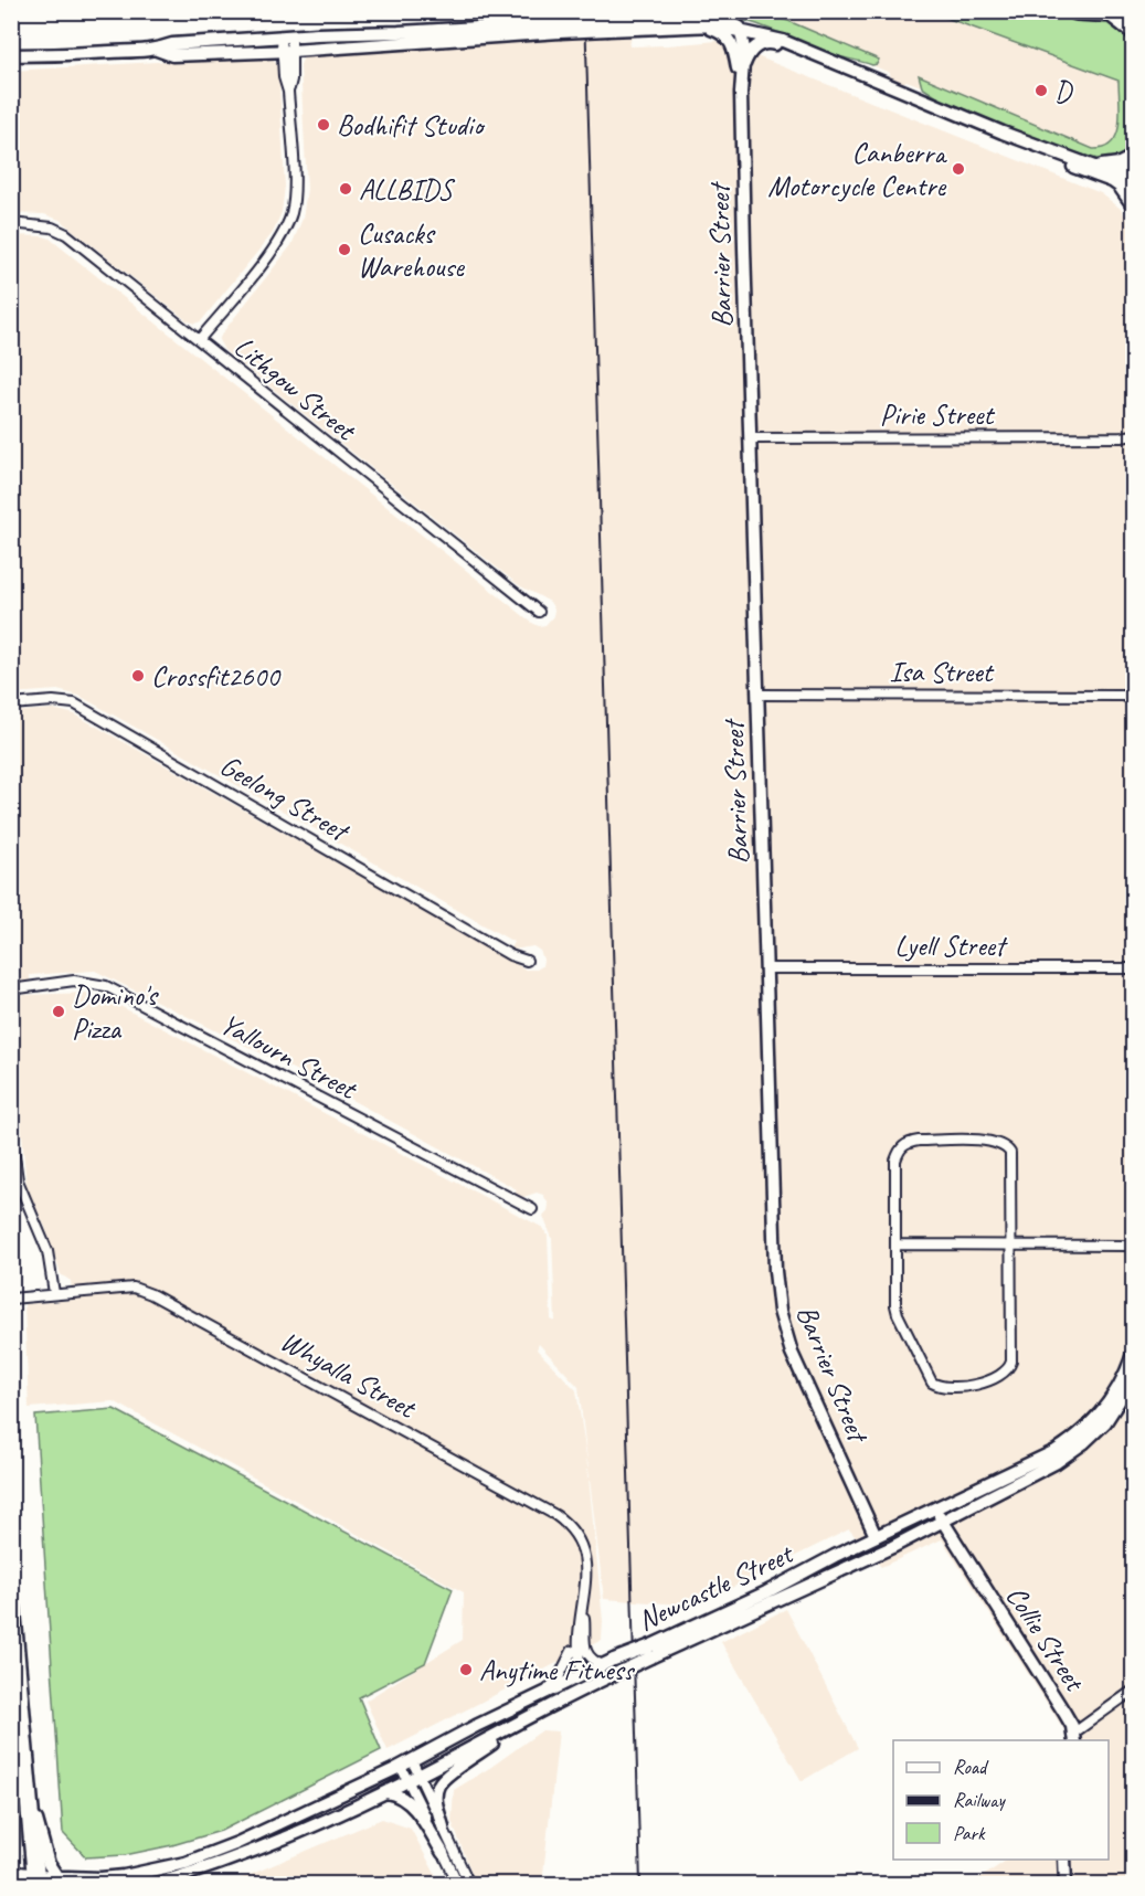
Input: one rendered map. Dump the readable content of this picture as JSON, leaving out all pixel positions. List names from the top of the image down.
{
  "streets": {
    "main road": ["Barrier Street", "Newcastle Street", "Collie Street"],
    "street": [
      "Lithgow Street",
      "Pirie Street",
      "Isa Street",
      "Geelong Street",
      "Lyell Street",
      "Yallourn Street",
      "Whyalla Street"
    ]
  },
  "crossings": [
    ["Barrier Street", "Pirie Street"],
    ["Barrier Street", "Isa Street"],
    ["Barrier Street", "Lyell Street"],
    ["Barrier Street", "Newcastle Street"],
    ["Whyalla Street", "Newcastle Street"],
    ["Newcastle Street", "Collie Street"]
  ],
  "places": [
    "D",
    "Bodhifit Studio",
    "Canberra Motorcycle Centre",
    "ALLBIDS",
    "Cusacks Warehouse",
    "Crossfit2600",
    "Domino's Pizza",
    "Anytime Fitness"
  ],
  "legend": ["Road", "Railway", "Park"]
}
